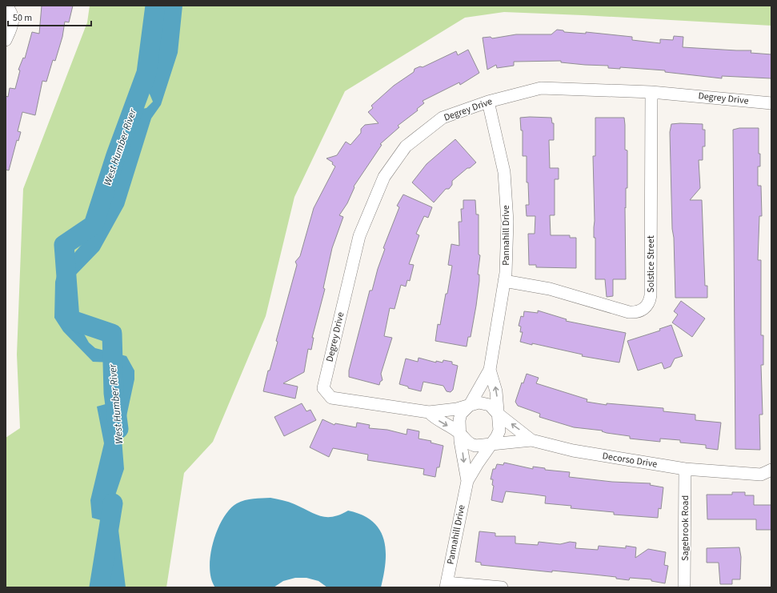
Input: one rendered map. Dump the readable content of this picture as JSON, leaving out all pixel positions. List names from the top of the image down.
{
  "streets": {
    "street": [
      "Degrey Drive",
      "Pannahill Drive",
      "Solstice Street",
      "Decorso Drive",
      "Sagebrook Road"
    ]
  },
  "crossings": [
    ["Degrey Drive", "Pannahill Drive"],
    ["Degrey Drive", "Solstice Street"],
    ["Degrey Drive", "Decorso Drive"],
    ["Pannahill Drive", "Solstice Street"],
    ["Pannahill Drive", "Decorso Drive"],
    ["Decorso Drive", "Sagebrook Road"]
  ],
  "water": ["West Humber River"],
  "scale_bar": "50 m"
}
